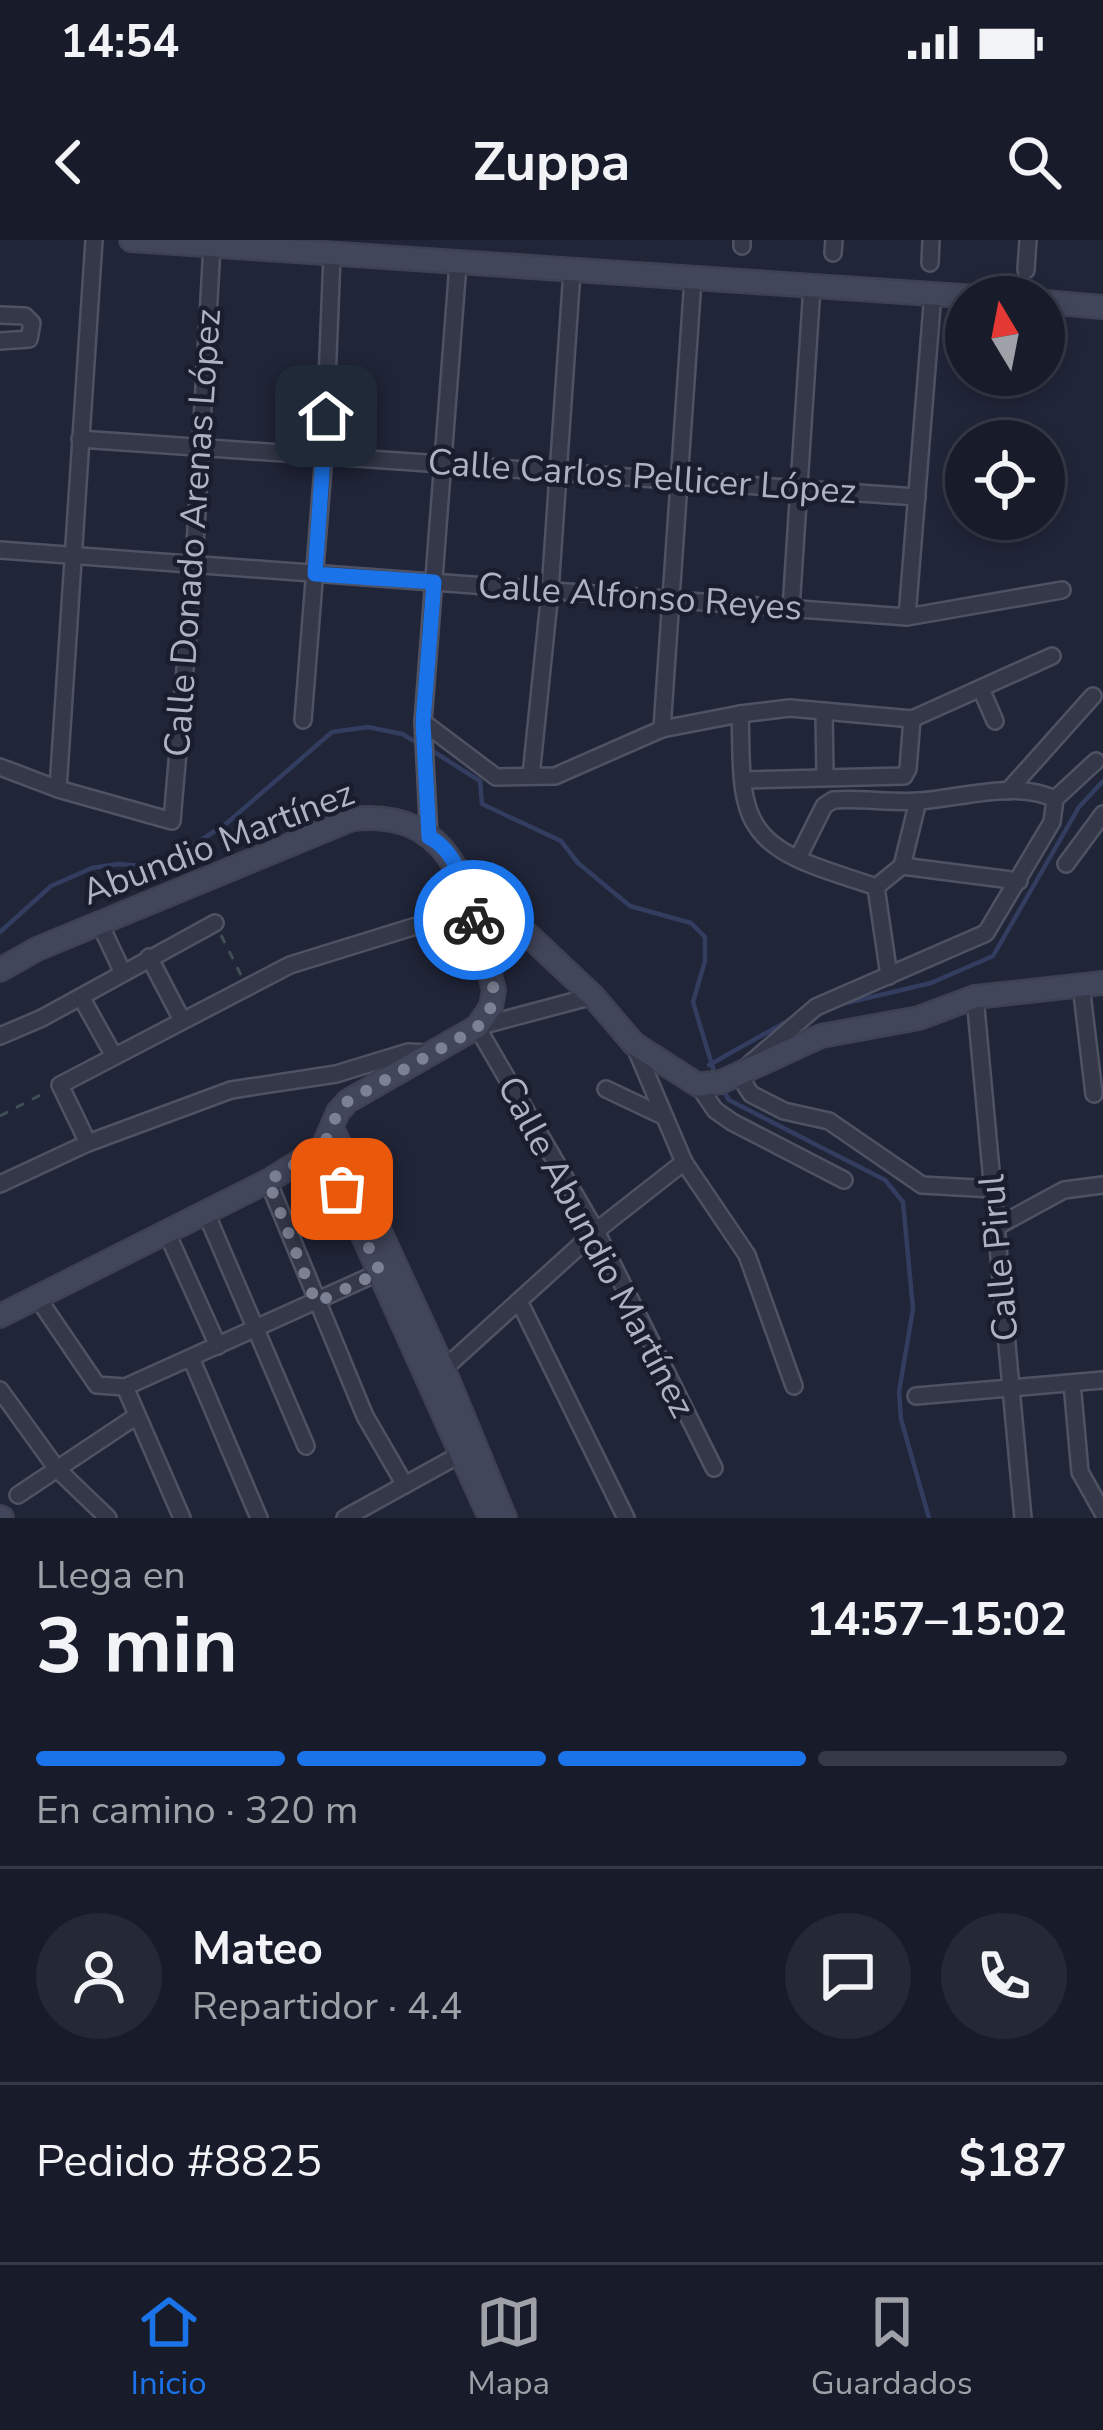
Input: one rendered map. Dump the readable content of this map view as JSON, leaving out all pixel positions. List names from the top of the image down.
{
  "streets": {
    "street": [
      "Calle Carlos Pellicer López",
      "Calle Donado Arenas López",
      "Calle Alfonso Reyes",
      "Abundio Martínez",
      "Calle Abundio Martínez",
      "Calle Pirul"
    ]
  },
  "crossings": [
    ["Calle Carlos Pellicer López", "Calle Donado Arenas López"],
    ["Calle Donado Arenas López", "Calle Alfonso Reyes"],
    ["Abundio Martínez", "Calle Abundio Martínez"]
  ],
  "north": "top",
  "page": {
    "status": "14:54",
    "header": "Zuppa",
    "heading": ["3 min", "Llega en", "14:57–15:02"],
    "panel": [
      "Mateo",
      "Repartidor · 4.4",
      "Pedido #8825",
      "$187"
    ],
    "bar": "En camino · 320 m",
    "tabs": ["Inicio", "Mapa", "Guardados"]
  }
}
